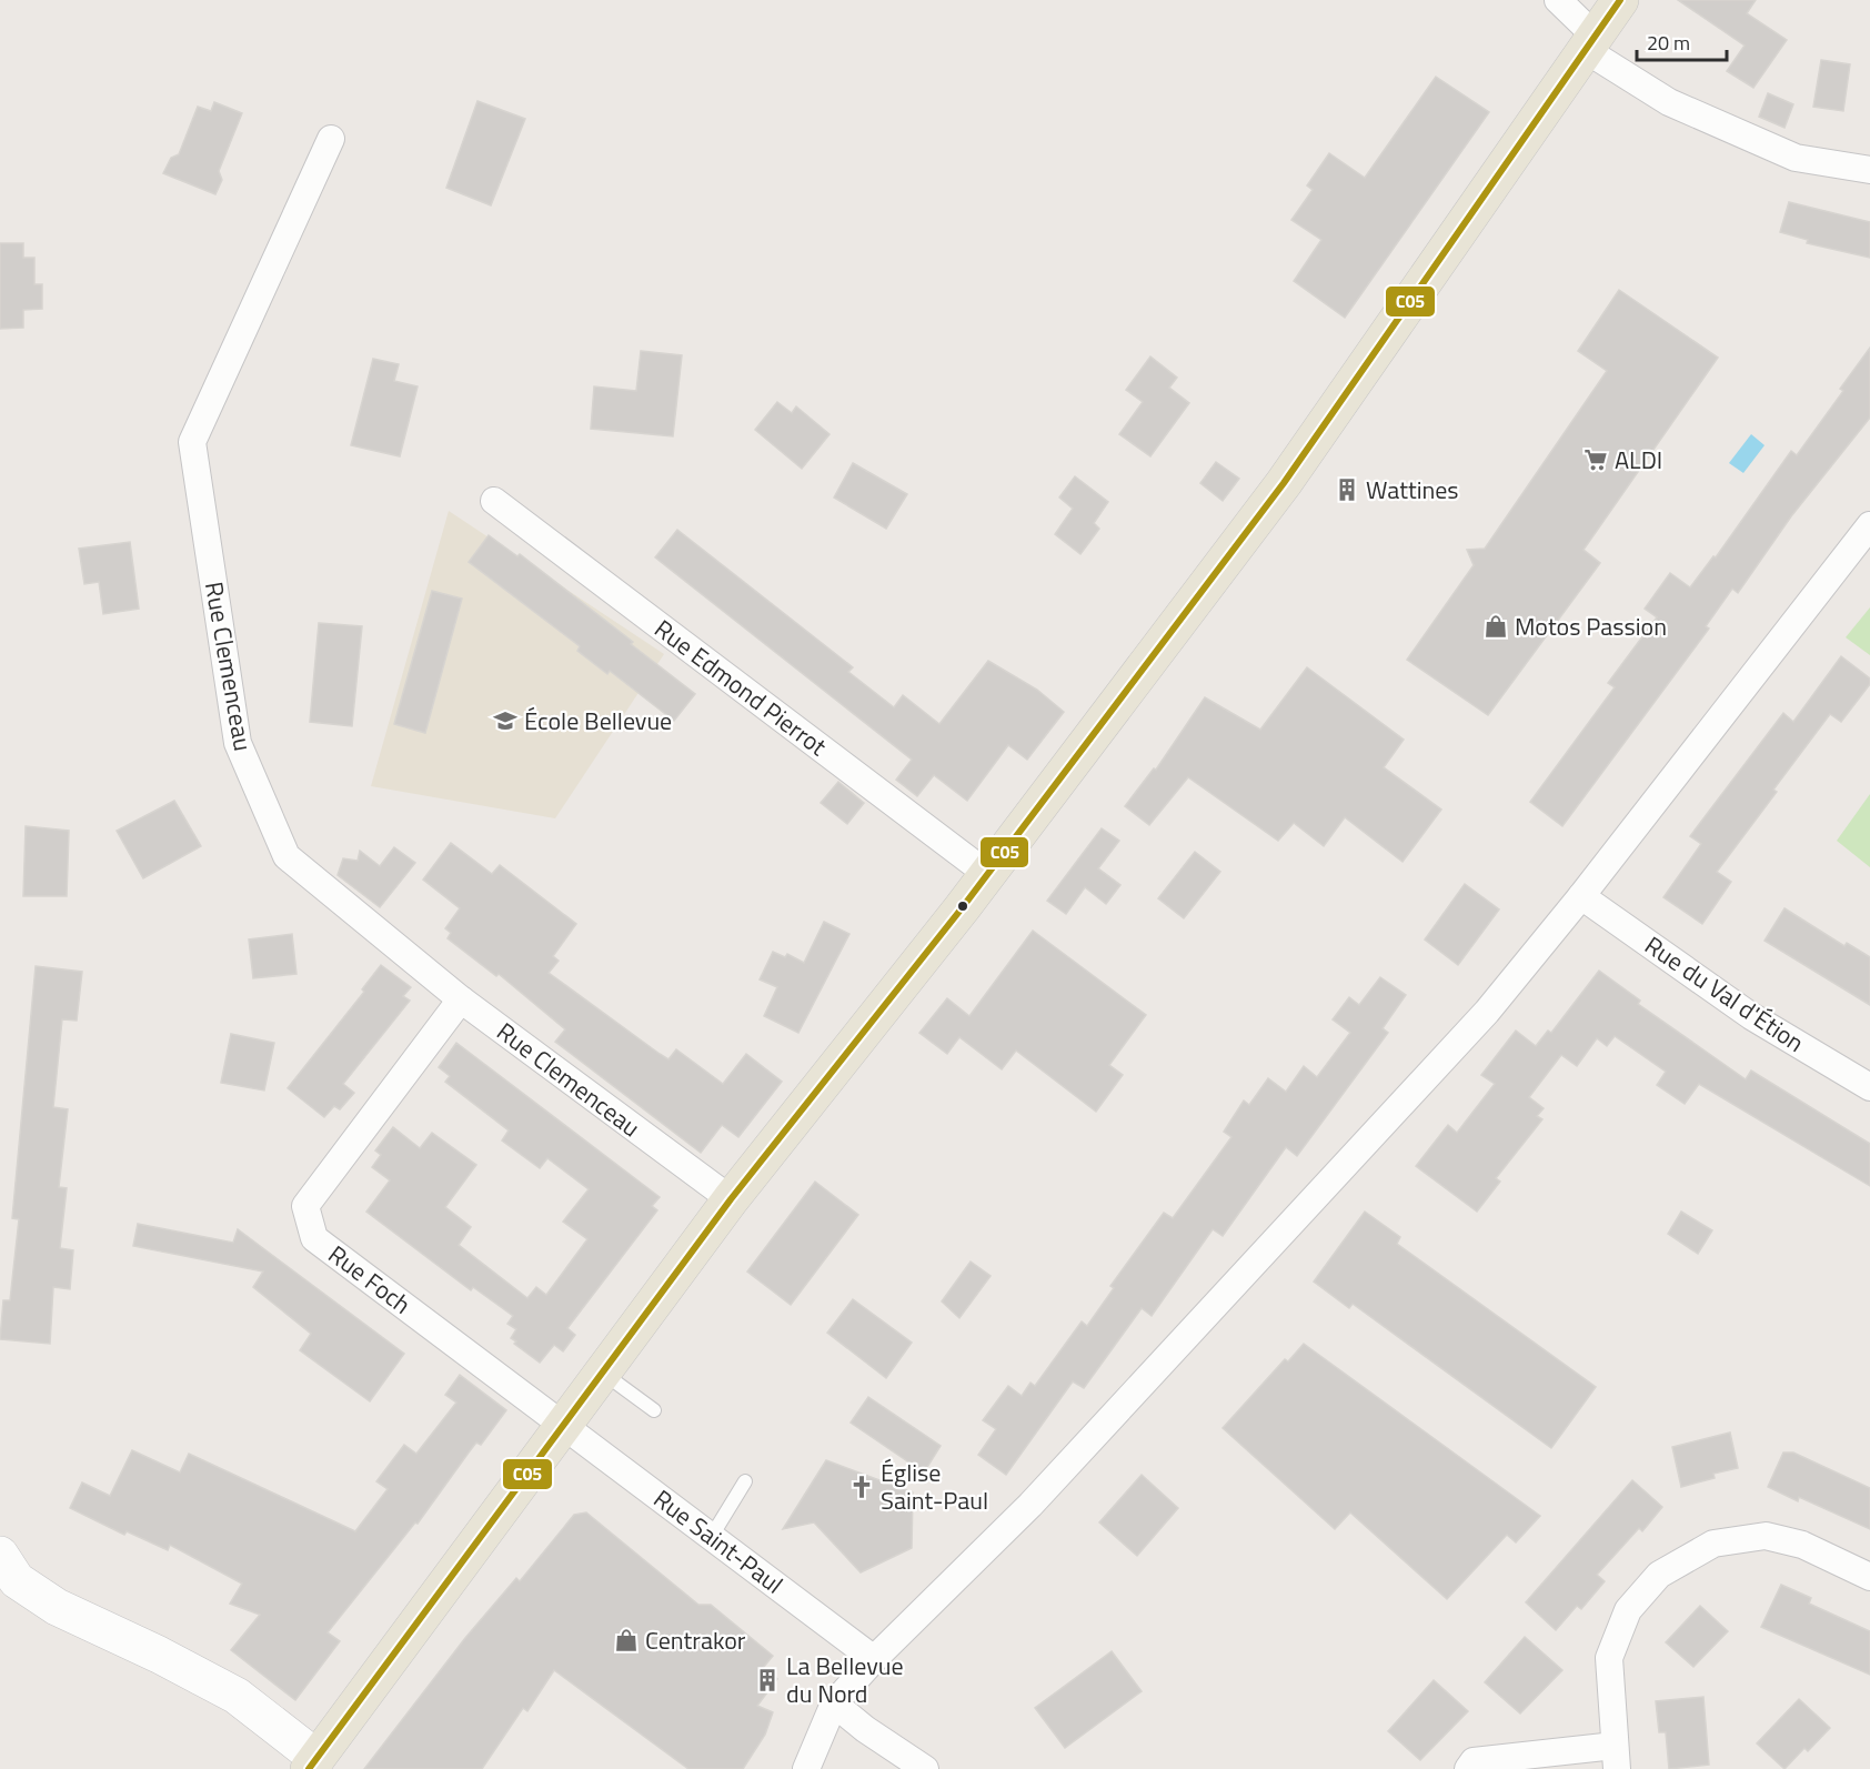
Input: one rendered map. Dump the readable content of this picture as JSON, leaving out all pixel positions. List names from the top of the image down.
{
  "streets": {
    "street": [
      "Rue Clemenceau",
      "Rue Edmond Pierrot",
      "Rue du Val d'Étion",
      "Rue Foch",
      "Rue Saint-Paul"
    ]
  },
  "crossings": [
    ["Rue Clemenceau", "Rue Foch"],
    ["Rue Foch", "Rue Saint-Paul"]
  ],
  "places": {
    "supermarket": ["ALDI"],
    "building": ["Wattines", "La Bellevue du Nord"],
    "shop": ["Motos Passion", "Centrakor"],
    "school or university": ["École Bellevue"],
    "church": ["Église Saint-Paul"]
  },
  "lines": ["transit line C05"],
  "scale_bar": "20 m"
}
